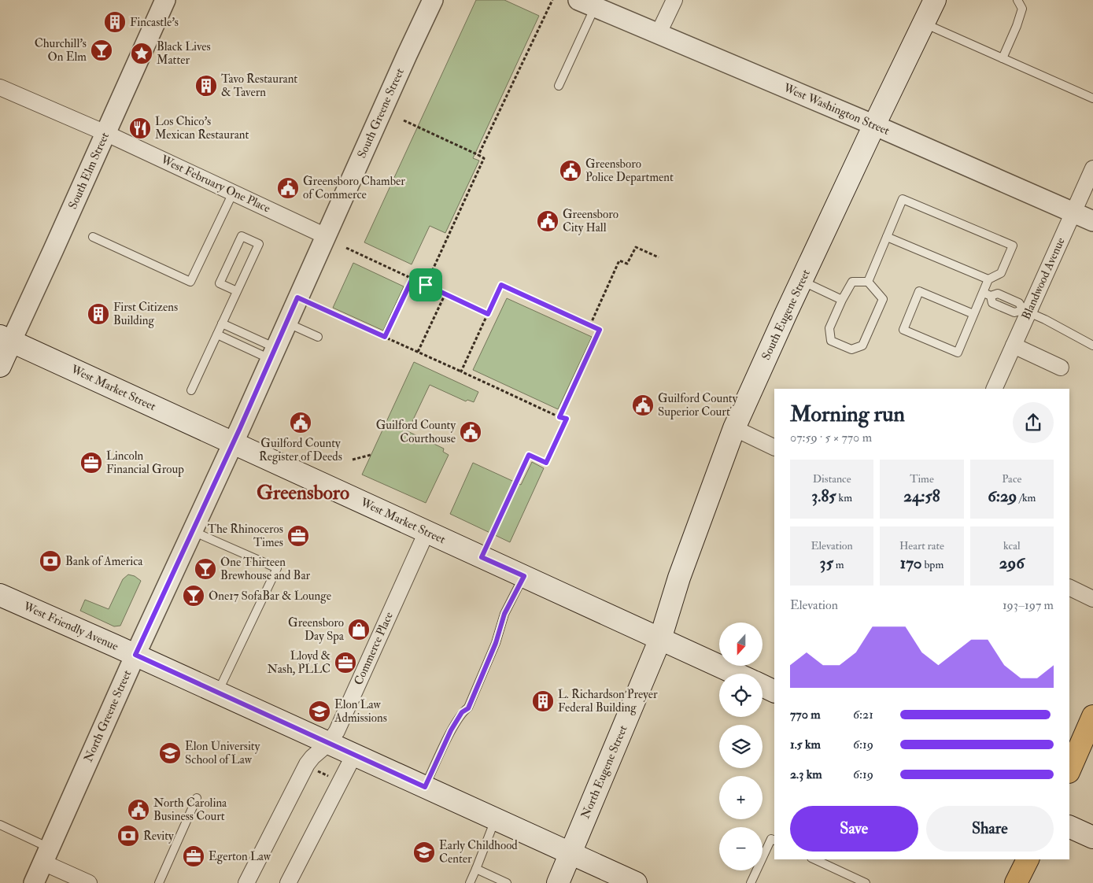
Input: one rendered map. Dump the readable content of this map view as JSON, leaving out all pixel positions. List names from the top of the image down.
{
  "streets": {
    "main road": [
      "South Eugene Street",
      "West Market Street",
      "West Friendly Avenue",
      "North Eugene Street"
    ],
    "street": [
      "West Washington Street",
      "South Greene Street",
      "South Elm Street",
      "West February One Place",
      "Blandwood Avenue",
      "Commerce Place",
      "North Greene Street"
    ]
  },
  "crossings": [
    ["West Washington Street", "Blandwood Avenue"],
    ["West Washington Street", "South Eugene Street"],
    ["South Greene Street", "West February One Place"],
    ["South Greene Street", "West Market Street"],
    ["South Greene Street", "North Greene Street"],
    ["South Elm Street", "West February One Place"],
    ["South Elm Street", "West Market Street"],
    ["South Eugene Street", "West Market Street"],
    ["South Eugene Street", "North Eugene Street"],
    ["West Market Street", "Commerce Place"],
    ["West Market Street", "North Greene Street"],
    ["West Market Street", "North Eugene Street"],
    ["West Friendly Avenue", "Commerce Place"],
    ["West Friendly Avenue", "North Greene Street"],
    ["West Friendly Avenue", "North Eugene Street"]
  ],
  "districts": ["Greensboro"],
  "places": {
    "building": [
      "Fincastle's",
      "Tavo Restaurant & Tavern",
      "First Citizens Building",
      "L. Richardson Preyer Federal Building"
    ],
    "bar": ["Churchill's On Elm", "One Thirteen Brewhouse and Bar", "One17 SofaBar & Lounge"],
    "place": ["Black Lives Matter"],
    "restaurant": ["Los Chico's Mexican Restaurant"],
    "public building": [
      "Greensboro Police Department",
      "Greensboro Chamber of Commerce",
      "Greensboro City Hall",
      "Guilford County Superior Court",
      "Guilford County Register of Deeds",
      "Guilford County Courthouse",
      "North Carolina Business Court"
    ],
    "office": [
      "Lincoln Financial Group",
      "The Rhinoceros Times",
      "Lloyd & Nash, PLLC",
      "Egerton Law"
    ],
    "bank": ["Bank of America", "Revity"],
    "shop": ["Greensboro Day Spa"],
    "school or university": ["Elon Law Admissions", "Elon University School of Law", "Early Childhood Center"]
  },
  "north": "bottom",
  "page": {
    "heading": ["Morning run", "07:59 · 5 × 770 m"],
    "stats": [
      ["Distance", "3.85 km"],
      ["Time", "24:58"],
      ["Pace", "6:29 /km"],
      ["Elevation", "35 m"],
      ["Heart rate", "170 bpm"],
      ["kcal", "296"]
    ],
    "chart": ["Elevation", "193–197 m"],
    "map_buttons": ["+", "−"],
    "list": [
      {
        "name": "770 m",
        "note": "6:21"
      },
      {
        "name": "1.5 km",
        "note": "6:19"
      },
      {
        "name": "2.3 km",
        "note": "6:19"
      }
    ],
    "buttons": ["Save", "Share"]
  }
}
